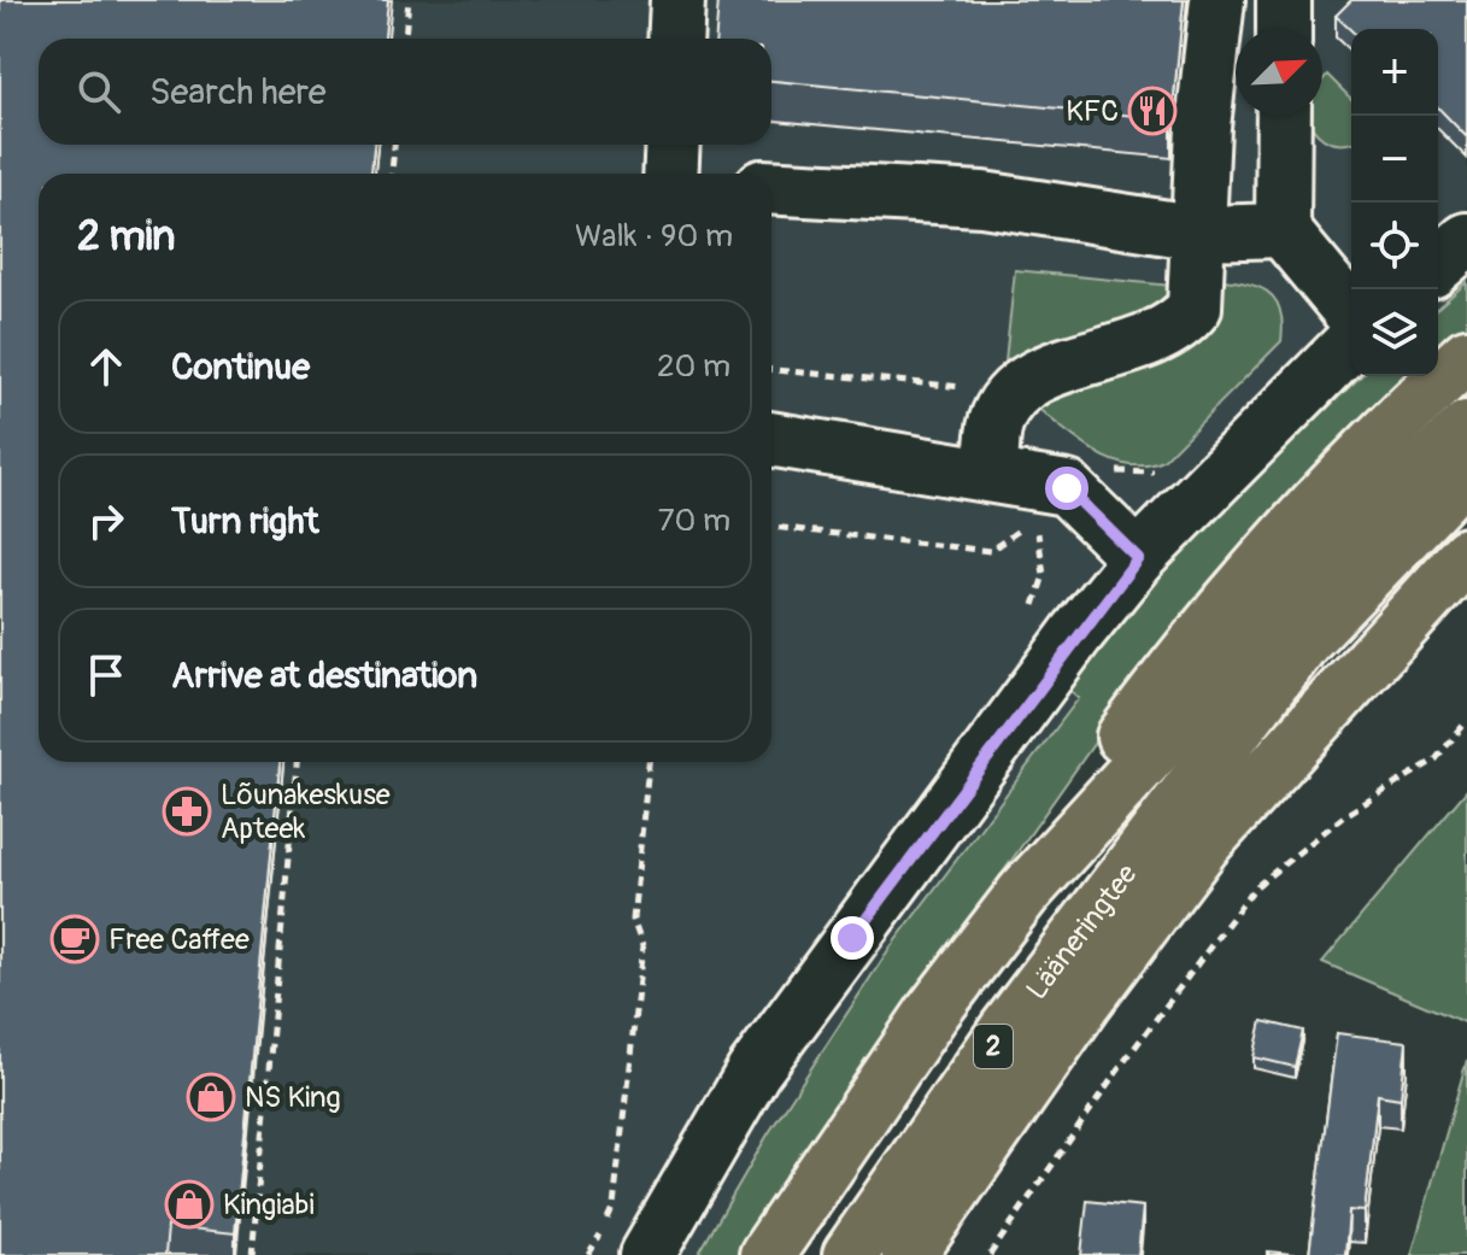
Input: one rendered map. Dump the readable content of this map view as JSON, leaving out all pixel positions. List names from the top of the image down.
{
  "streets": {
    "highway": ["Lääneringtee", "2"]
  },
  "places": {
    "restaurant": ["KFC"],
    "pharmacy": ["Lõunakeskuse Apteek"],
    "cafe": ["Free Caffee"],
    "shop": ["NS King", "Kingiabi"]
  },
  "north": "top right",
  "page": {
    "map_buttons": ["+", "−"],
    "search": "Search here",
    "heading": ["2 min", "Walk · 90 m"],
    "list": [
      ["Continue", "20 m"],
      ["Turn right", "70 m"],
      "Arrive at destination"
    ]
  }
}
